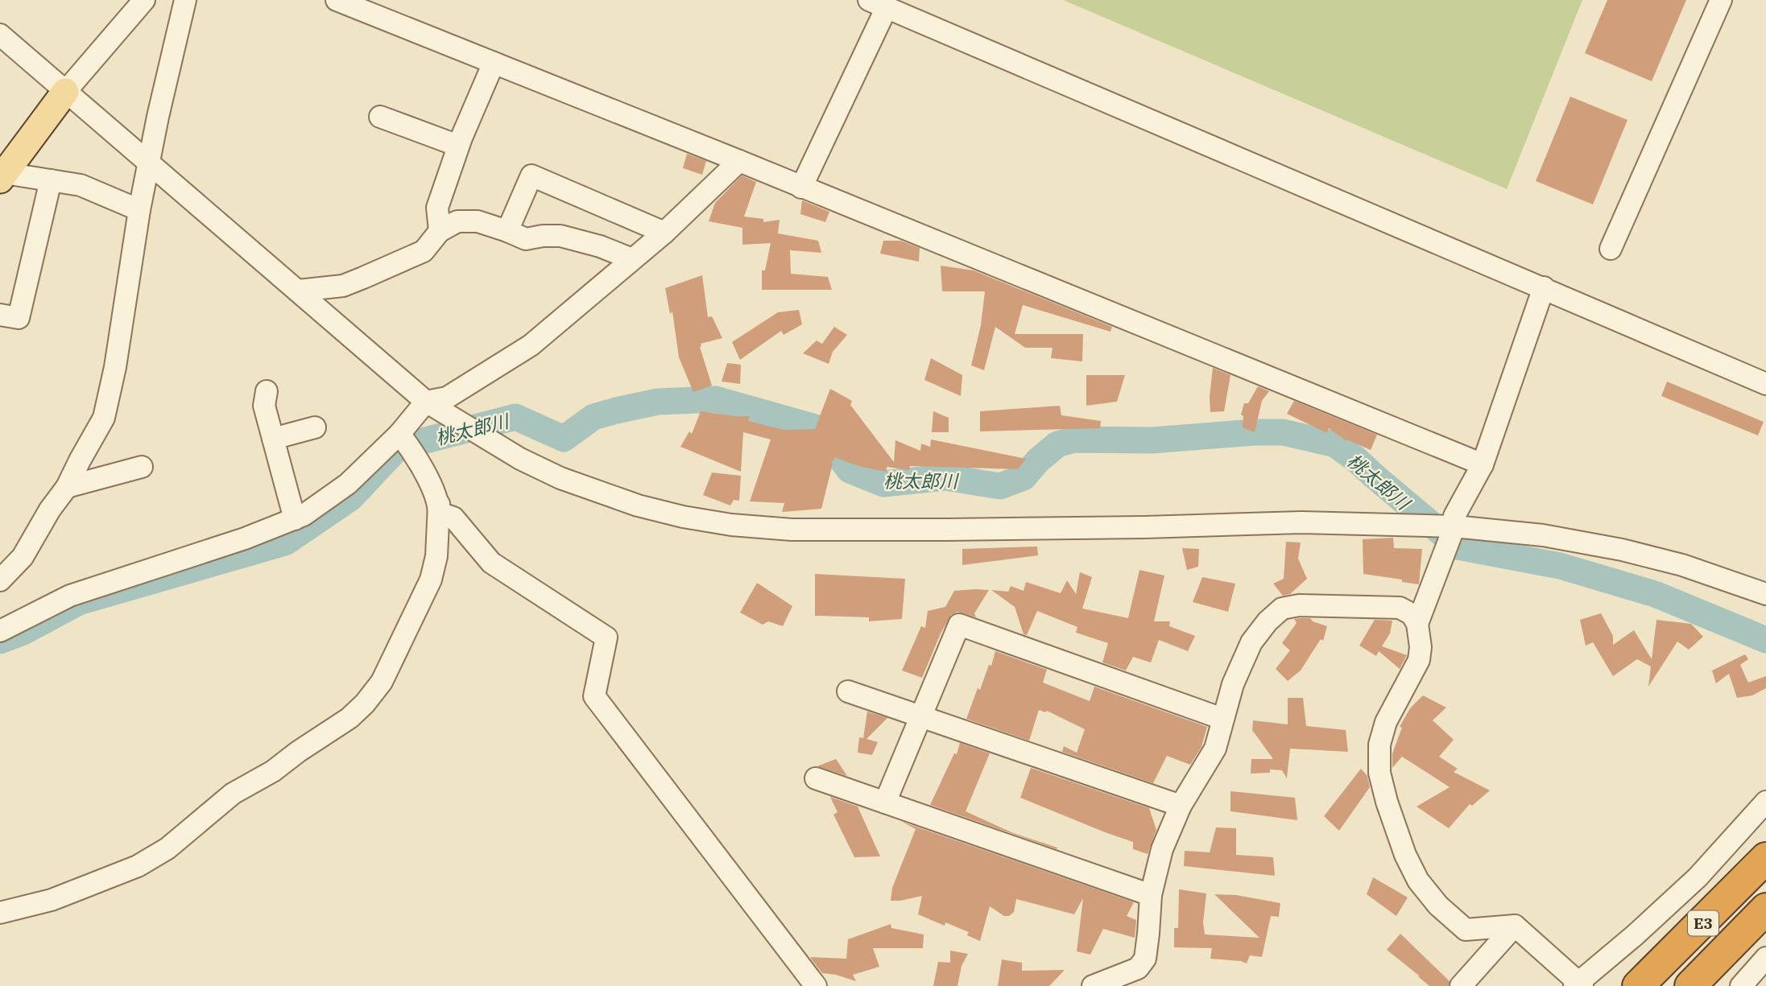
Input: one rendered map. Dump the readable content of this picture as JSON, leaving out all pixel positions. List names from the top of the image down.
{
  "streets": {
    "highway": ["E3"]
  },
  "water": ["桃太郎川"]
}
